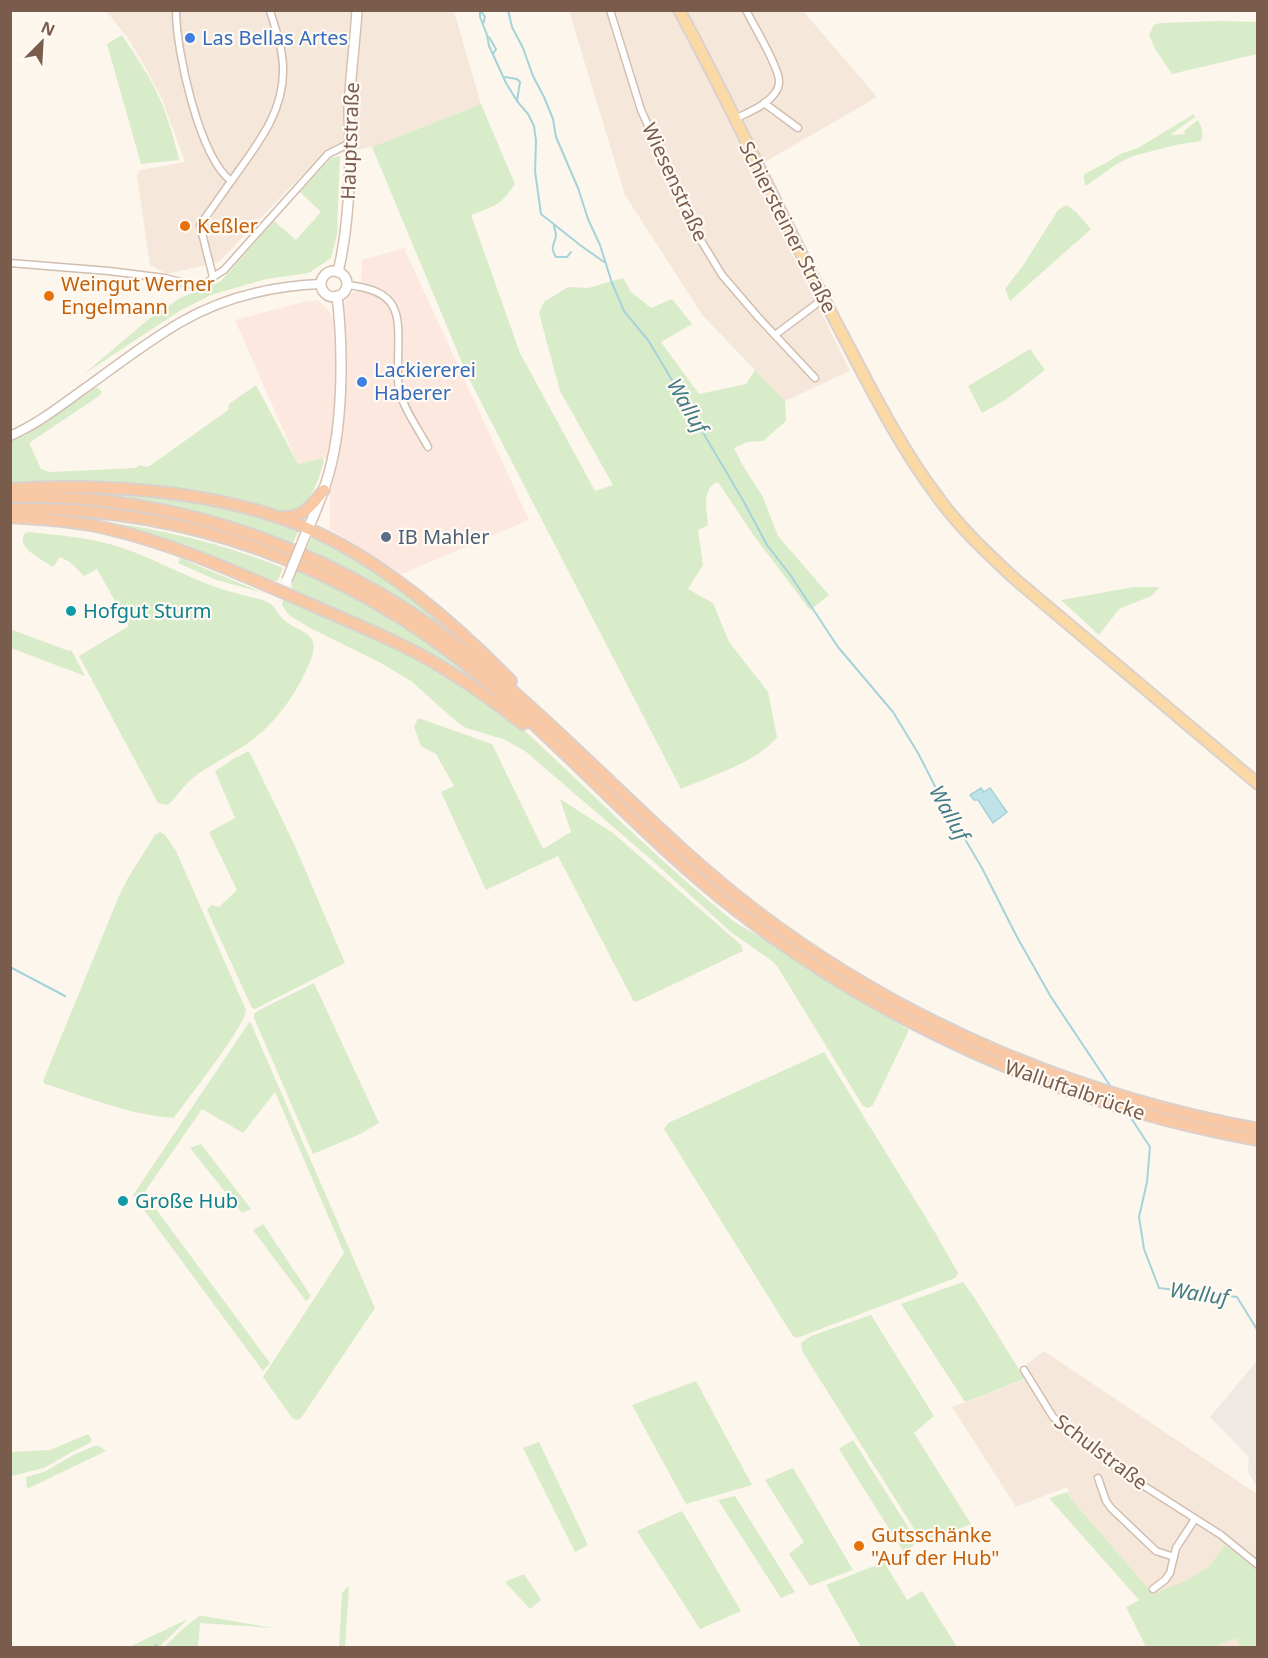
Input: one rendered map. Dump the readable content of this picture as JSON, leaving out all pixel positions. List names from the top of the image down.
{
  "streets": {
    "highway": ["Walluftalbrücke"],
    "main road": ["Hauptstraße", "Schiersteiner Straße"],
    "street": ["Wiesenstraße", "Schulstraße"]
  },
  "water": ["Walluf"],
  "places": [
    "Las Bellas Artes",
    "Keßler",
    "Weingut Werner Engelmann",
    "Lackiererei Haberer",
    "IB Mahler",
    "Hofgut Sturm",
    "Große Hub",
    "Gutsschänke \"Auf der Hub\""
  ],
  "north": "top right"
}
